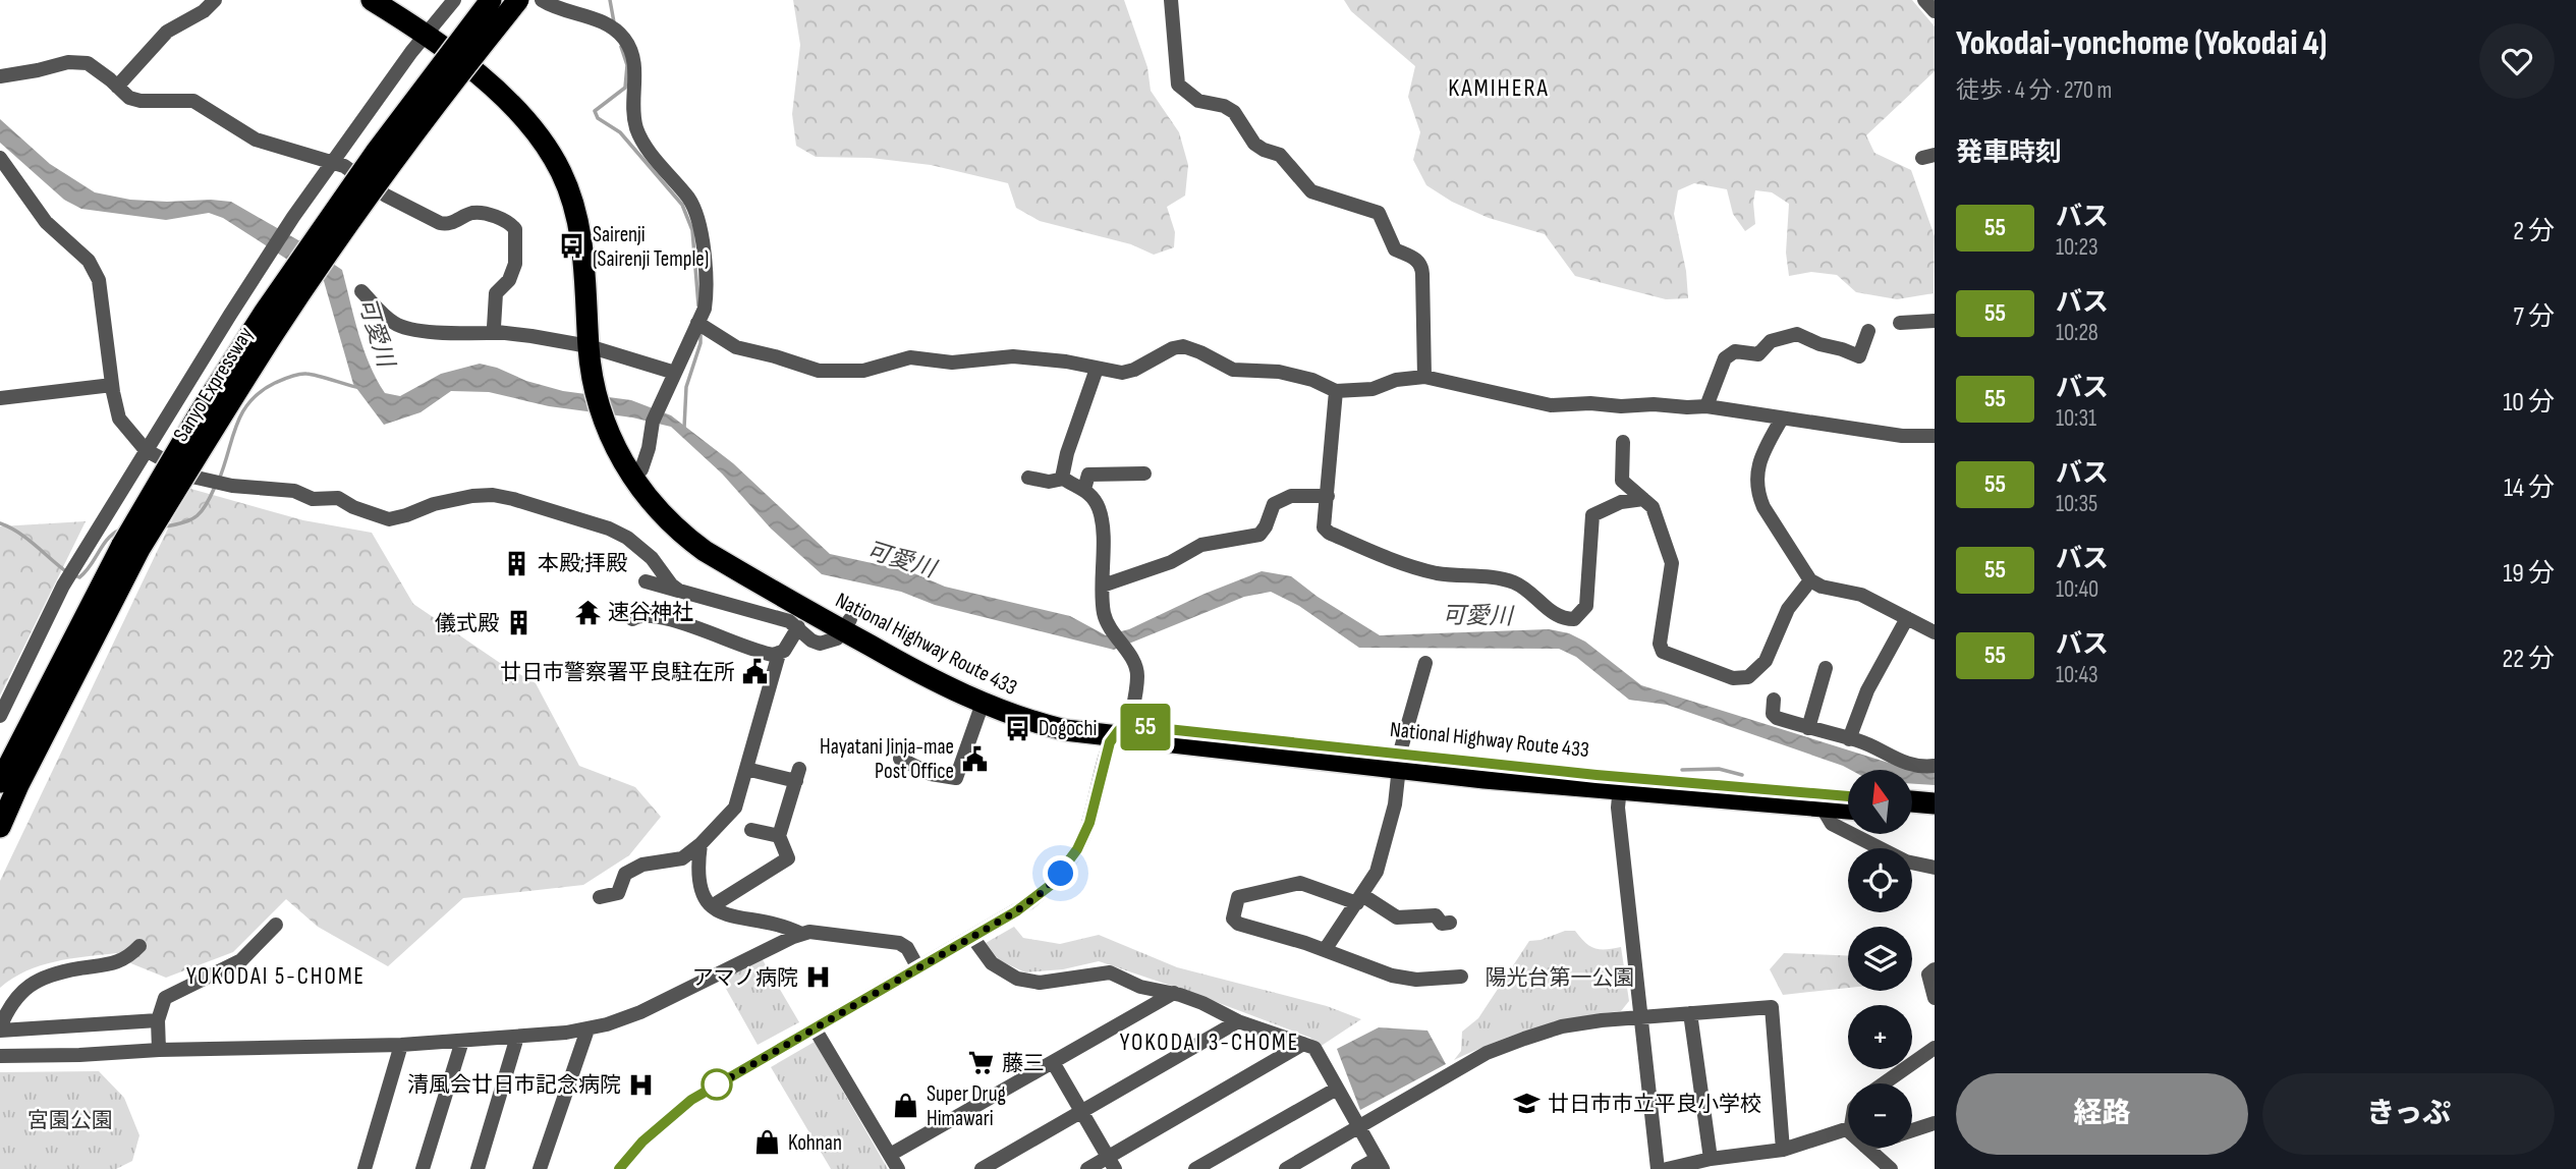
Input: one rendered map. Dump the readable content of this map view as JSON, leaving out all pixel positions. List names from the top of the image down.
{
  "streets": {
    "highway": ["Sanyo Expressway", "National Highway Route 433"]
  },
  "districts": ["KAMIHERA", "YOKODAI 5-CHOME", "YOKODAI 3-CHOME"],
  "water": ["可愛川"],
  "parks": ["陽光台第一公園", "宮園公園"],
  "places": {
    "bus stop": ["Sairenji (Sairenji Temple)", "Dogochi"],
    "building": ["本殿;拝殿", "儀式殿"],
    "temple": ["速谷神社"],
    "public building": ["廿日市警察署平良駐在所", "Hayatani Jinja-mae Post Office"],
    "hospital": ["アマノ病院", "清風会廿日市記念病院"],
    "supermarket": ["藤三"],
    "school or university": ["廿日市市立平良小学校"],
    "shop": ["Super Drug Himawari", "Kohnan"]
  },
  "lines": ["bus line 55"],
  "north": "top",
  "page": {
    "on_map": "55",
    "heading": [
      ["Yokodai-yonchome (Yokodai 4)", "徒歩 · 4 分 · 270 m"],
      "発車時刻"
    ],
    "list": [
      {
        "mark": "55",
        "name": "バス",
        "note": "10:23",
        "value": "2 分"
      },
      {
        "mark": "55",
        "name": "バス",
        "note": "10:28",
        "value": "7 分"
      },
      {
        "mark": "55",
        "name": "バス",
        "note": "10:31",
        "value": "10 分"
      },
      {
        "mark": "55",
        "name": "バス",
        "note": "10:35",
        "value": "14 分"
      },
      {
        "mark": "55",
        "name": "バス",
        "note": "10:40",
        "value": "19 分"
      },
      {
        "mark": "55",
        "name": "バス",
        "note": "10:43",
        "value": "22 分"
      }
    ],
    "map_buttons": ["+", "−"],
    "buttons": ["経路", "きっぷ"]
  }
}
